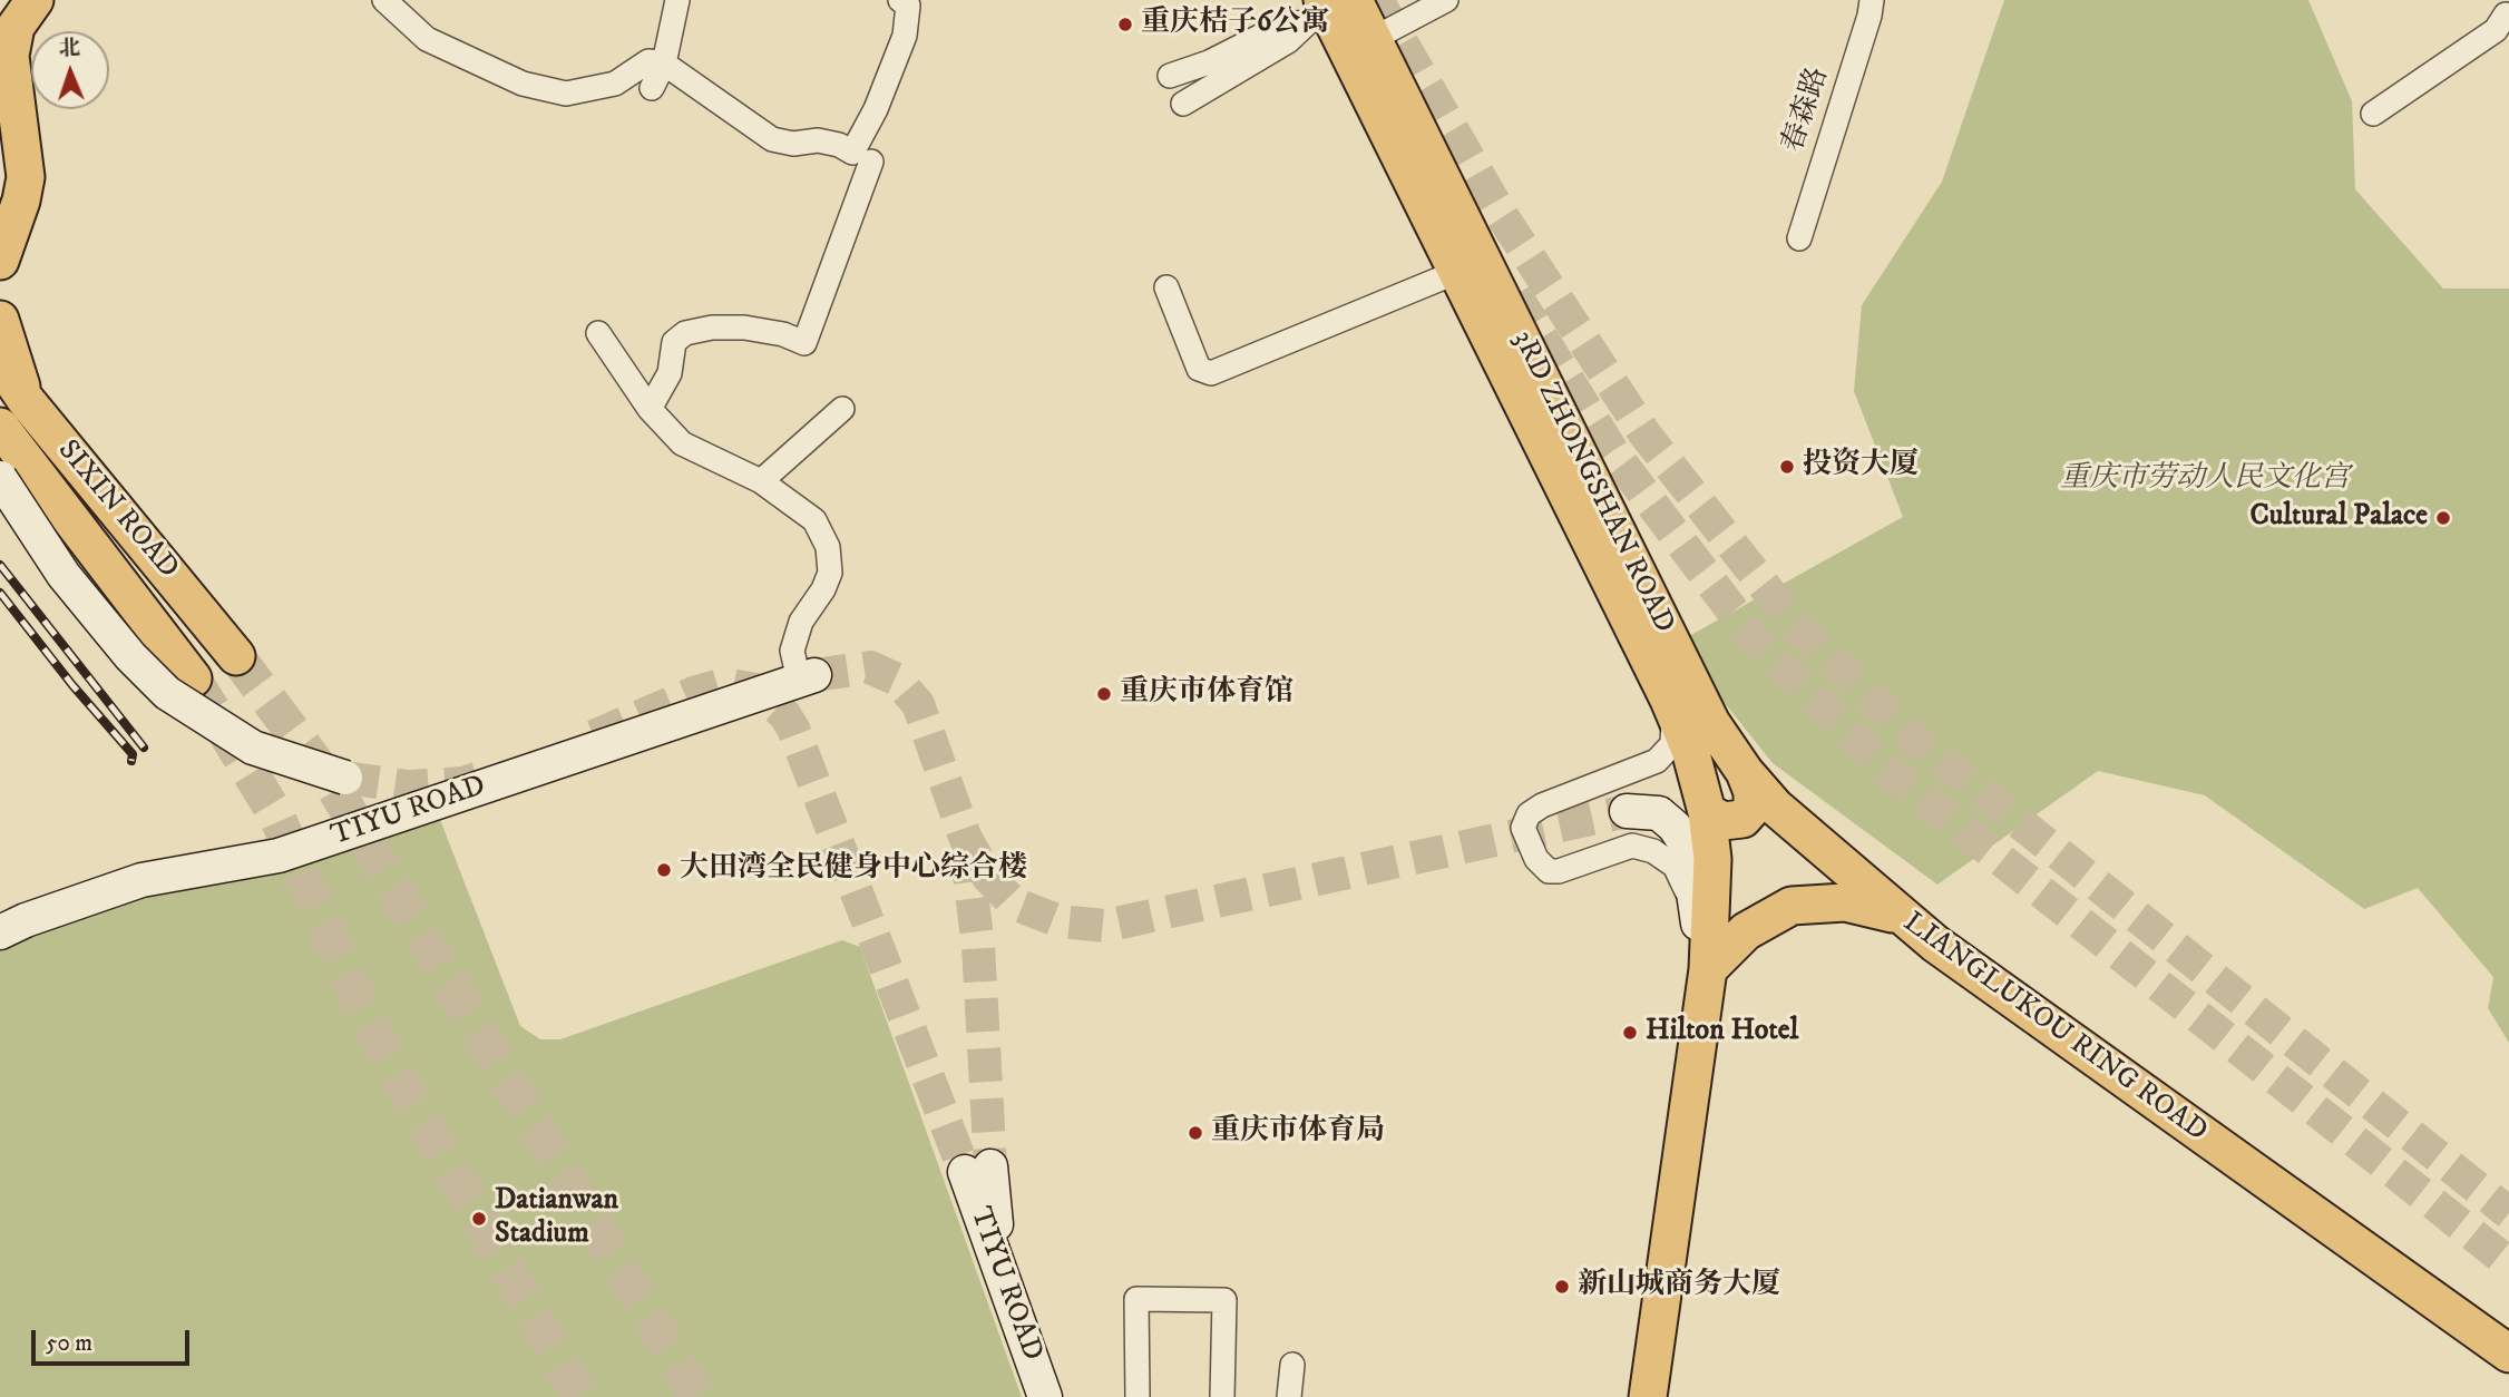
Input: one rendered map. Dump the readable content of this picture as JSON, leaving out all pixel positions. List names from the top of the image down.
{
  "streets": {
    "main road": ["3RD ZHONGSHAN ROAD", "SIXIN ROAD", "LIANGLUKOU RING ROAD"],
    "street": ["春森路", "TIYU ROAD"]
  },
  "crossings": [
    ["3RD ZHONGSHAN ROAD", "LIANGLUKOU RING ROAD"]
  ],
  "parks": ["重庆市劳动人民文化宫"],
  "places": [
    "重庆桔子6公寓",
    "投资大厦",
    "Cultural Palace",
    "重庆市体育馆",
    "大田湾全民健身中心综合楼",
    "Hilton Hotel",
    "重庆市体育局",
    "Datianwan Stadium",
    "新山城商务大厦"
  ],
  "scale_bar": "50 m",
  "north": "top"
}
